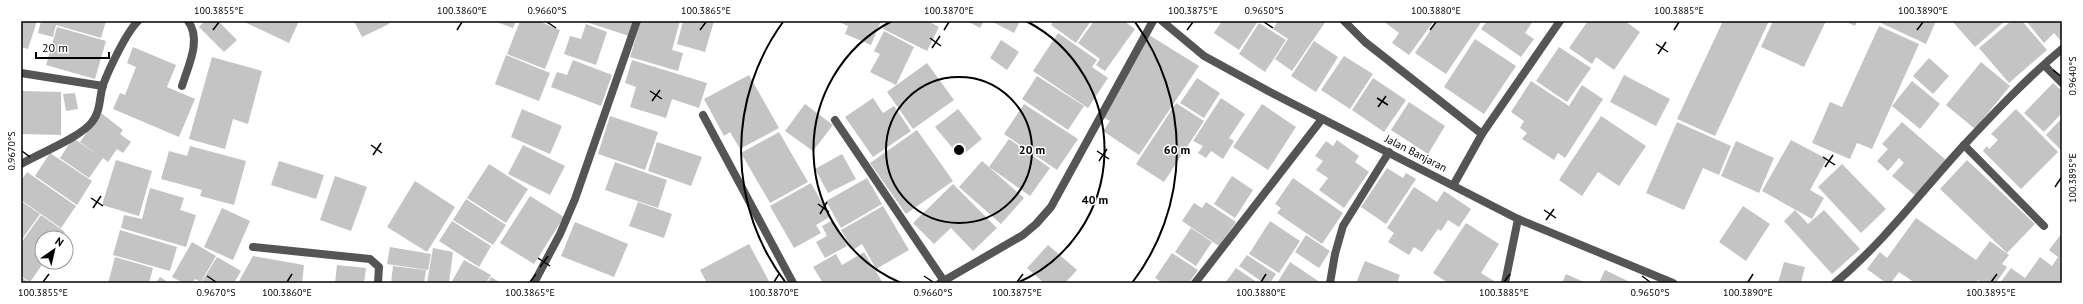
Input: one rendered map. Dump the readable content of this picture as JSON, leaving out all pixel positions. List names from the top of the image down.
{
  "streets": {
    "street": ["Jalan Banjaran"]
  },
  "scale_bar": "20 m",
  "north": "top right",
  "coordinates": [
    "100.3855°E",
    "100.3860°E",
    "0.9660°S",
    "100.3865°E",
    "100.3870°E",
    "100.3875°E",
    "0.9650°S",
    "100.3880°E",
    "100.3885°E",
    "100.3890°E",
    "0.9640°S",
    "0.9670°S",
    "100.3895°E"
  ],
  "rings": ["20 m", "60 m", "40 m"]
}
